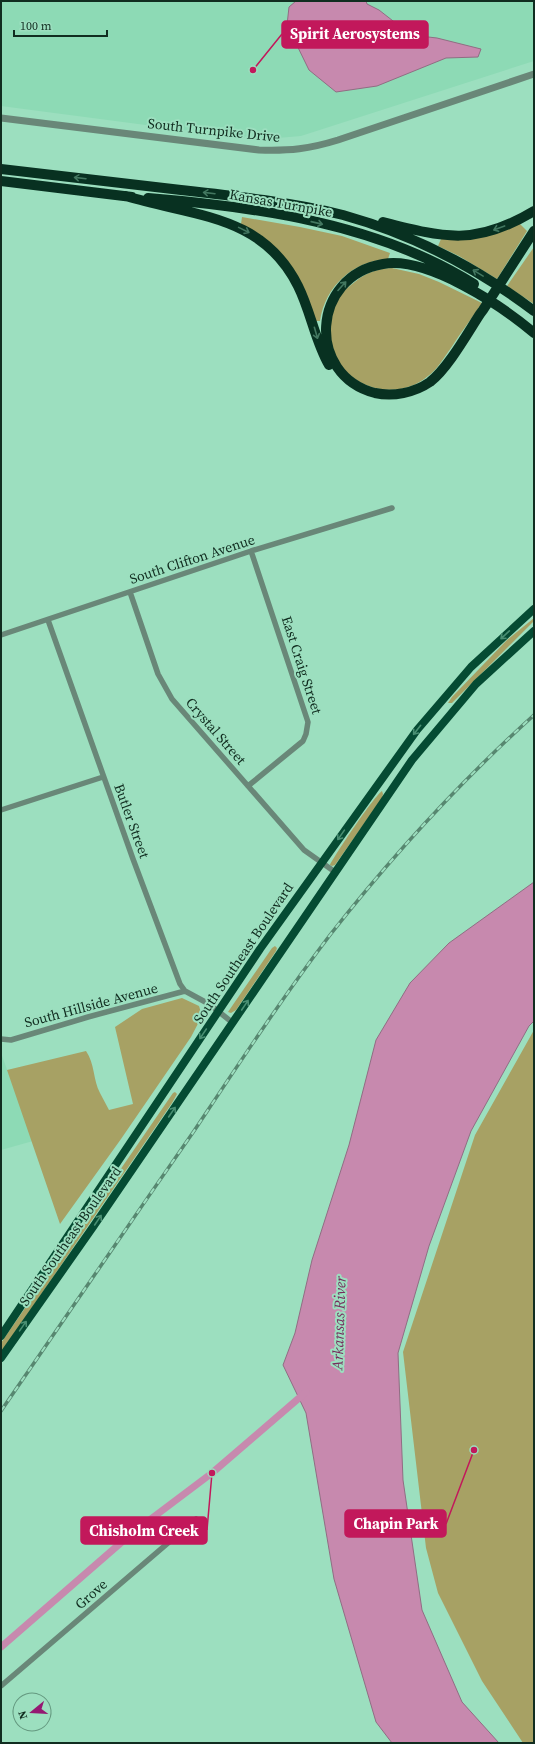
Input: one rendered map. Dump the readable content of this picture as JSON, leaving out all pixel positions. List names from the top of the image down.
{
  "streets": {
    "highway": ["Kansas Turnpike"],
    "main road": ["South Southeast Boulevard"],
    "street": [
      "South Turnpike Drive",
      "South Clifton Avenue",
      "East Craig Street",
      "Crystal Street",
      "Butler Street",
      "South Hillside Avenue",
      "Grove"
    ]
  },
  "crossings": [
    ["South Clifton Avenue", "East Craig Street"],
    ["South Clifton Avenue", "Crystal Street"],
    ["South Clifton Avenue", "Butler Street"],
    ["East Craig Street", "Crystal Street"],
    ["Crystal Street", "South Southeast Boulevard"],
    ["Butler Street", "South Hillside Avenue"]
  ],
  "water": ["Arkansas River"],
  "places": ["Spirit Aerosystems", "Chapin Park", "Chisholm Creek"],
  "scale_bar": "100 m",
  "north": "left"
}
